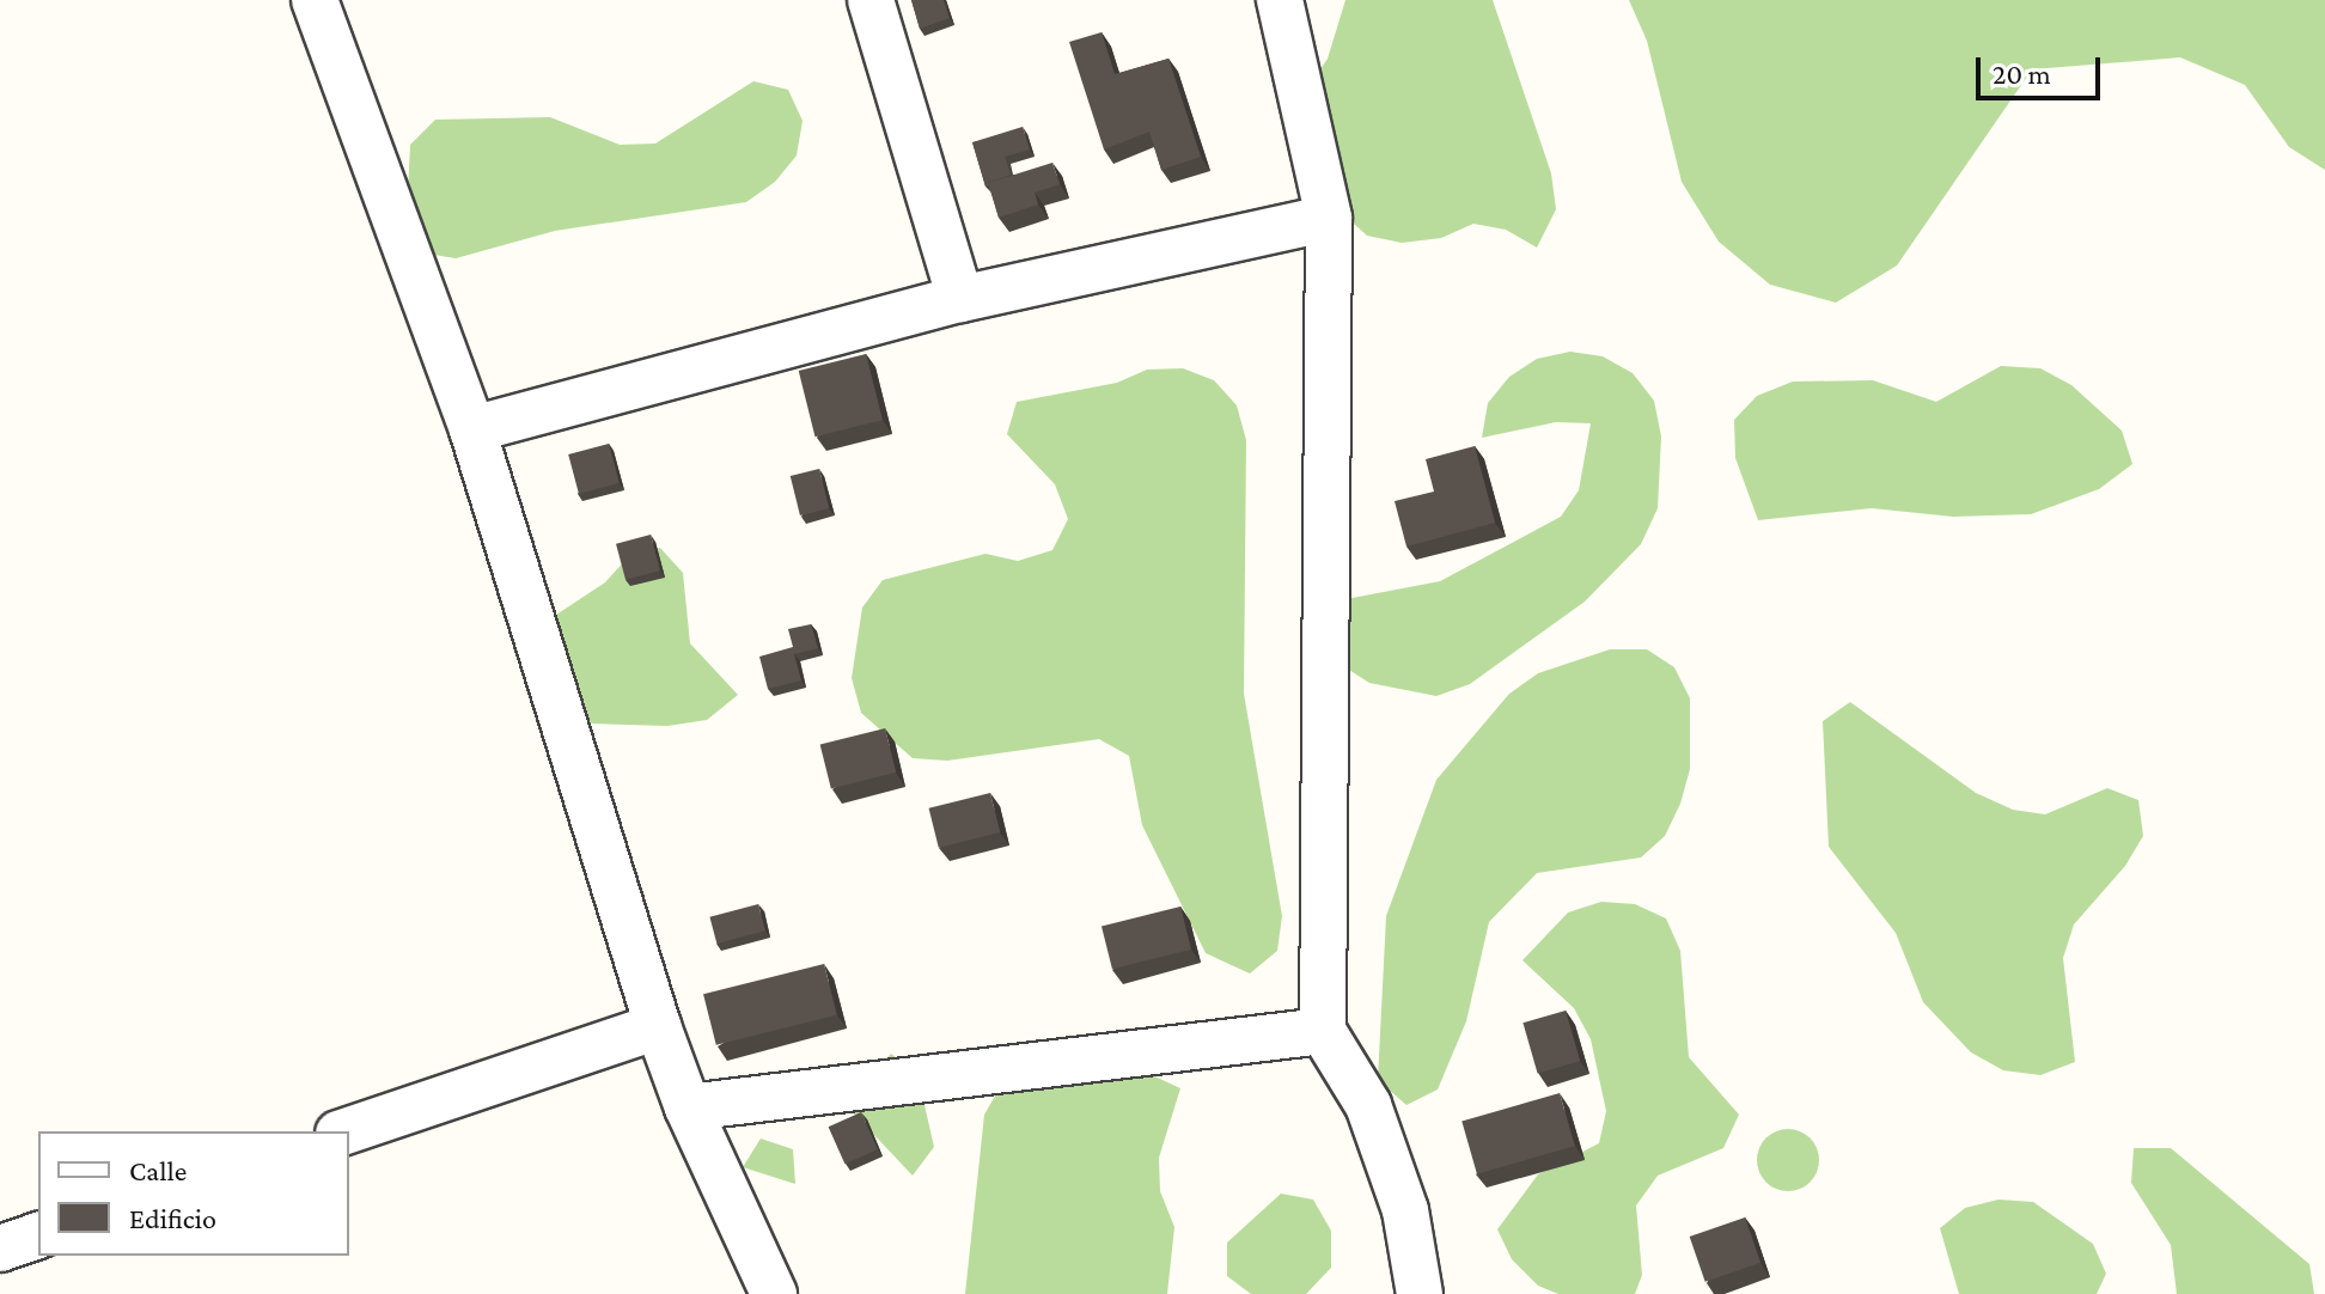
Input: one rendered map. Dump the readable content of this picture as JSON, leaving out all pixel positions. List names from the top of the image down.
{
  "legend": ["Calle", "Edificio"],
  "scale_bar": "20 m"
}
